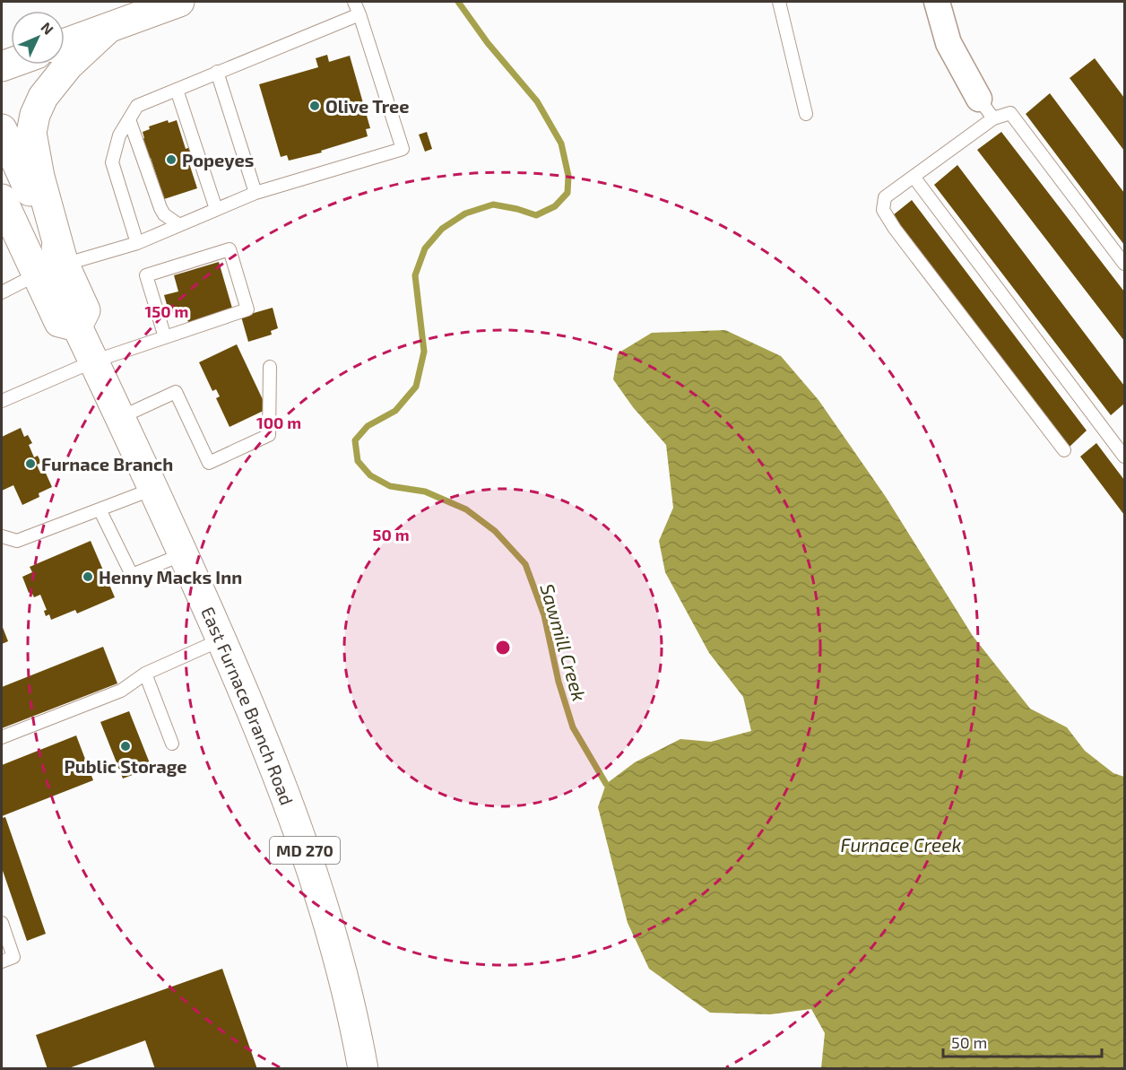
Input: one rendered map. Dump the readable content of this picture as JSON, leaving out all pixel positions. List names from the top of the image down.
{
  "streets": {
    "main road": ["East Furnace Branch Road", "MD 270"]
  },
  "water": ["Sawmill Creek", "Furnace Creek"],
  "places": [
    "Olive Tree",
    "Popeyes",
    "Furnace Branch",
    "Henny Macks Inn",
    "Public Storage"
  ],
  "scale_bar": "50 m",
  "north": "top right",
  "rings": ["150 m", "100 m", "50 m"]
}
